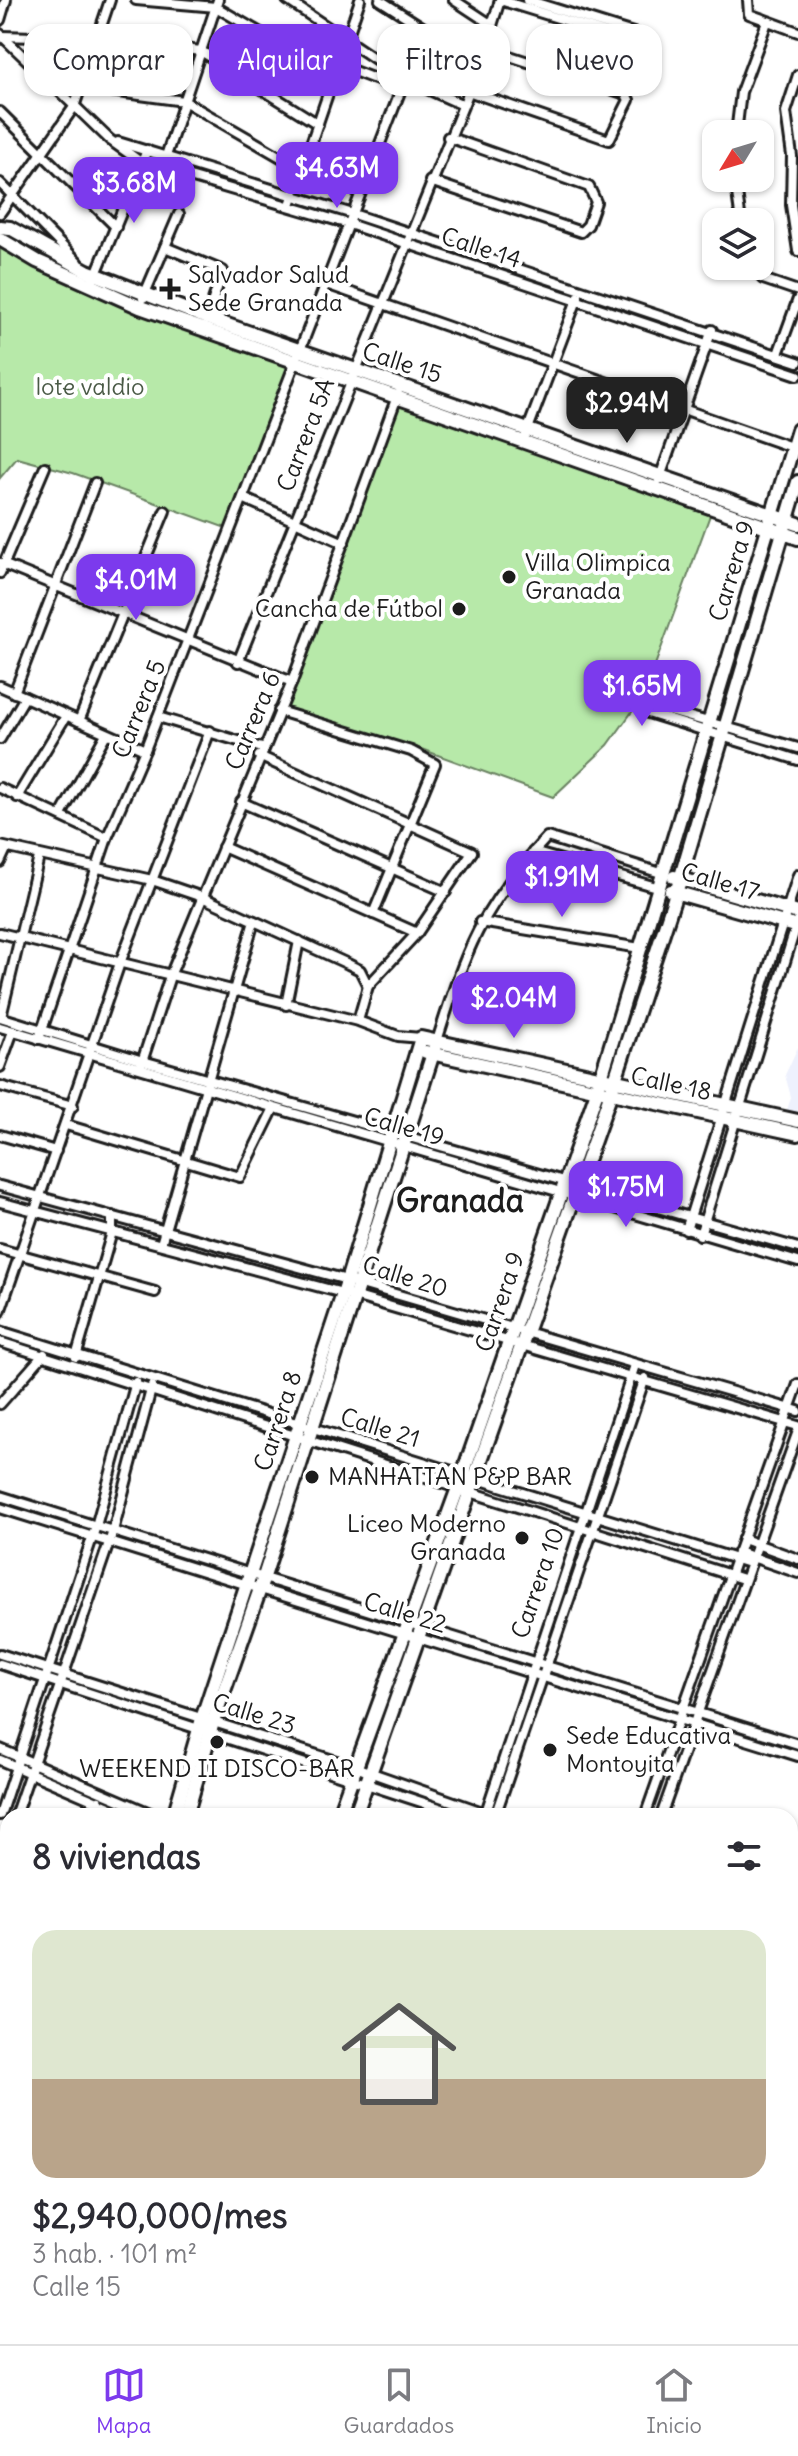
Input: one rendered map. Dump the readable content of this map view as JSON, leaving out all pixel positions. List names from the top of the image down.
{
  "streets": {
    "street": [
      "Calle 14",
      "Calle 15",
      "Carrera 5A",
      "Carrera 9",
      "Carrera 5",
      "Carrera 6",
      "Calle 17",
      "Calle 18",
      "Calle 19",
      "Calle 20",
      "Carrera 8",
      "Calle 21",
      "Carrera 10",
      "Calle 22",
      "Calle 23"
    ]
  },
  "crossings": [
    ["Calle 14", "Carrera 5A"],
    ["Calle 14", "Carrera 5"],
    ["Calle 15", "Carrera 5A"],
    ["Calle 15", "Carrera 9"],
    ["Calle 15", "Carrera 5"],
    ["Calle 15", "Carrera 6"],
    ["Carrera 9", "Calle 17"],
    ["Carrera 9", "Calle 18"],
    ["Carrera 9", "Calle 19"],
    ["Carrera 9", "Calle 20"],
    ["Carrera 9", "Calle 21"],
    ["Carrera 9", "Calle 22"],
    ["Carrera 9", "Calle 23"],
    ["Carrera 5", "Calle 18"],
    ["Carrera 5", "Calle 19"],
    ["Carrera 6", "Calle 18"],
    ["Carrera 6", "Calle 19"],
    ["Carrera 6", "Calle 20"],
    ["Calle 18", "Carrera 8"],
    ["Calle 19", "Carrera 8"],
    ["Calle 20", "Carrera 8"],
    ["Calle 20", "Carrera 10"],
    ["Carrera 8", "Calle 21"],
    ["Carrera 8", "Calle 22"],
    ["Carrera 8", "Calle 23"],
    ["Calle 21", "Carrera 10"],
    ["Carrera 10", "Calle 22"]
  ],
  "districts": ["Granada"],
  "parks": ["lote valdio"],
  "places": {
    "health": ["Salvador Salud Sede Granada"],
    "other": [
      "Villa Olimpica Granada",
      "Cancha de Fútbol",
      "MANHATTAN P&P BAR",
      "Liceo Moderno Granada",
      "WEEKEND II DISCO-BAR",
      "Sede Educativa Montoyita"
    ]
  },
  "north": "bottom left",
  "page": {
    "chip": [
      "Comprar",
      "Alquilar",
      "Filtros",
      "Nuevo"
    ],
    "price": [
      "$4.63M",
      "$3.68M",
      "$2.94M",
      "$4.01M",
      "$1.65M",
      "$1.91M",
      "$2.04M",
      "$1.75M"
    ],
    "heading": "8 viviendas",
    "list": [
      {
        "name": "$2,940,000/mes",
        "note": "3 hab. · 101 m² · Calle 15"
      }
    ],
    "tabs": ["Mapa", "Guardados", "Inicio"]
  }
}
